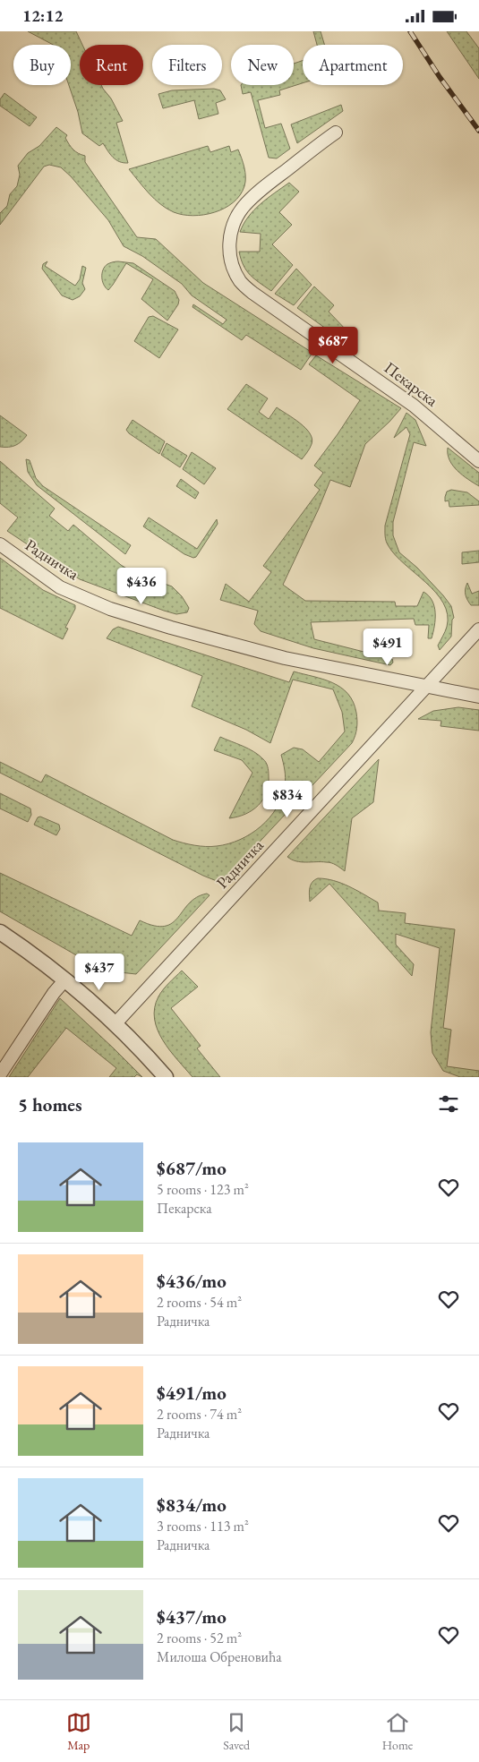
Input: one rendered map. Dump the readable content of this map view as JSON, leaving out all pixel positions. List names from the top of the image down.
{
  "streets": {
    "street": ["Пекарска", "Радничка"]
  },
  "page": {
    "status": "12:12",
    "chip": [
      "Buy",
      "Rent",
      "Filters",
      "New",
      "Apartment"
    ],
    "price": [
      "$687",
      "$436",
      "$491",
      "$834",
      "$437"
    ],
    "heading": "5 homes",
    "list": [
      {
        "name": "$687/mo",
        "note": "5 rooms · 123 m² · Пекарска"
      },
      {
        "name": "$436/mo",
        "note": "2 rooms · 54 m² · Радничка"
      },
      {
        "name": "$491/mo",
        "note": "2 rooms · 74 m² · Радничка"
      },
      {
        "name": "$834/mo",
        "note": "3 rooms · 113 m² · Радничка"
      },
      {
        "name": "$437/mo",
        "note": "2 rooms · 52 m² · Милоша Обреновића"
      }
    ],
    "tabs": ["Map", "Saved", "Home"]
  }
}
